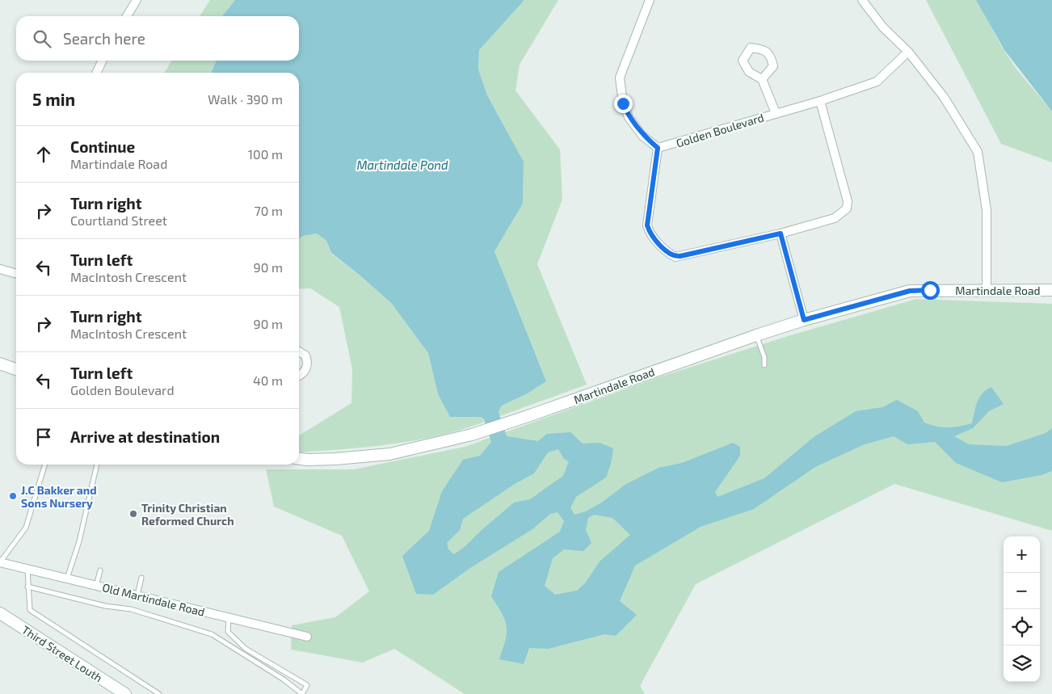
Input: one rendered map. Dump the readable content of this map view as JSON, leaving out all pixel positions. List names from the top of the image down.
{
  "streets": {
    "main road": ["Martindale Road", "Third Street Louth"],
    "street": ["Golden Boulevard", "Old Martindale Road"]
  },
  "water": ["Martindale Pond"],
  "places": ["J.C Bakker and Sons Nursery", "Trinity Christian Reformed Church"],
  "page": {
    "search": "Search here",
    "heading": ["5 min", "Walk · 390 m"],
    "list": [
      ["Continue", "Martindale Road", "100 m"],
      ["Turn right", "Courtland Street", "70 m"],
      ["Turn left", "MacIntosh Crescent", "90 m"],
      ["Turn right", "MacIntosh Crescent", "90 m"],
      ["Turn left", "Golden Boulevard", "40 m"],
      "Arrive at destination"
    ],
    "map_buttons": ["+", "−"]
  }
}
